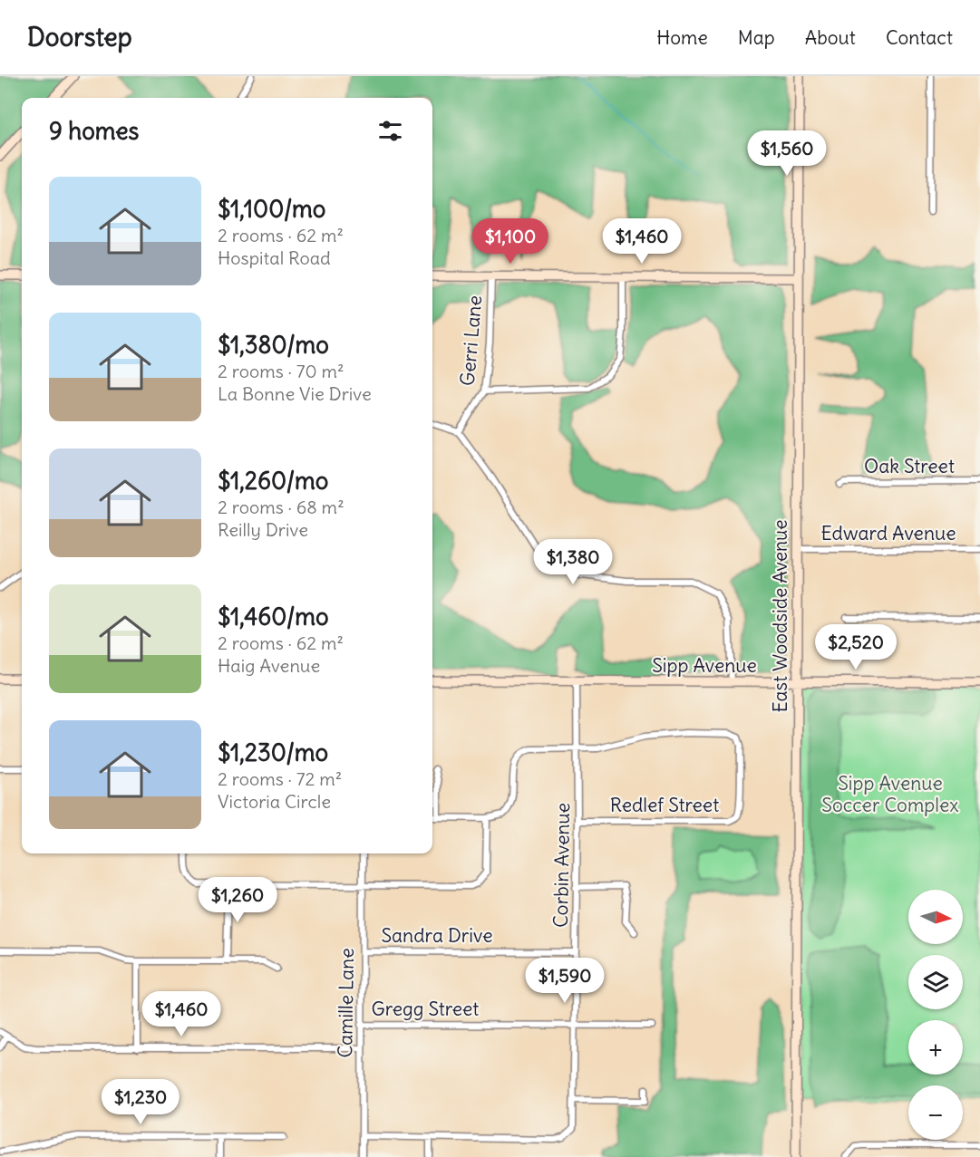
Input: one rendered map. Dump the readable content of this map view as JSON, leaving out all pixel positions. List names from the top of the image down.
{
  "streets": {
    "main road": ["East Woodside Avenue", "Sipp Avenue"],
    "street": [
      "Gerri Lane",
      "Oak Street",
      "Edward Avenue",
      "Redlef Street",
      "Corbin Avenue",
      "Sandra Drive",
      "Camille Lane",
      "Gregg Street"
    ]
  },
  "crossings": [
    ["Edward Avenue", "East Woodside Avenue"],
    ["East Woodside Avenue", "Sipp Avenue"],
    ["Sipp Avenue", "Corbin Avenue"],
    ["Redlef Street", "Corbin Avenue"],
    ["Corbin Avenue", "Sandra Drive"],
    ["Corbin Avenue", "Camille Lane"],
    ["Corbin Avenue", "Gregg Street"],
    ["Sandra Drive", "Camille Lane"],
    ["Camille Lane", "Gregg Street"]
  ],
  "parks": ["Sipp Avenue Soccer Complex"],
  "north": "right",
  "page": {
    "header": "Doorstep",
    "nav": [
      "Home",
      "Map",
      "About",
      "Contact"
    ],
    "heading": "9 homes",
    "price": [
      "$1,560",
      "$1,100",
      "$1,460",
      "$1,380",
      "$2,520",
      "$1,260",
      "$1,590",
      "$1,460",
      "$1,230"
    ],
    "list": [
      {
        "name": "$1,100/mo",
        "note": "2 rooms · 62 m² · Hospital Road"
      },
      {
        "name": "$1,380/mo",
        "note": "2 rooms · 70 m² · La Bonne Vie Drive"
      },
      {
        "name": "$1,260/mo",
        "note": "2 rooms · 68 m² · Reilly Drive"
      },
      {
        "name": "$1,460/mo",
        "note": "2 rooms · 62 m² · Haig Avenue"
      },
      {
        "name": "$1,230/mo",
        "note": "2 rooms · 72 m² · Victoria Circle"
      }
    ],
    "map_buttons": ["+", "−"]
  }
}
